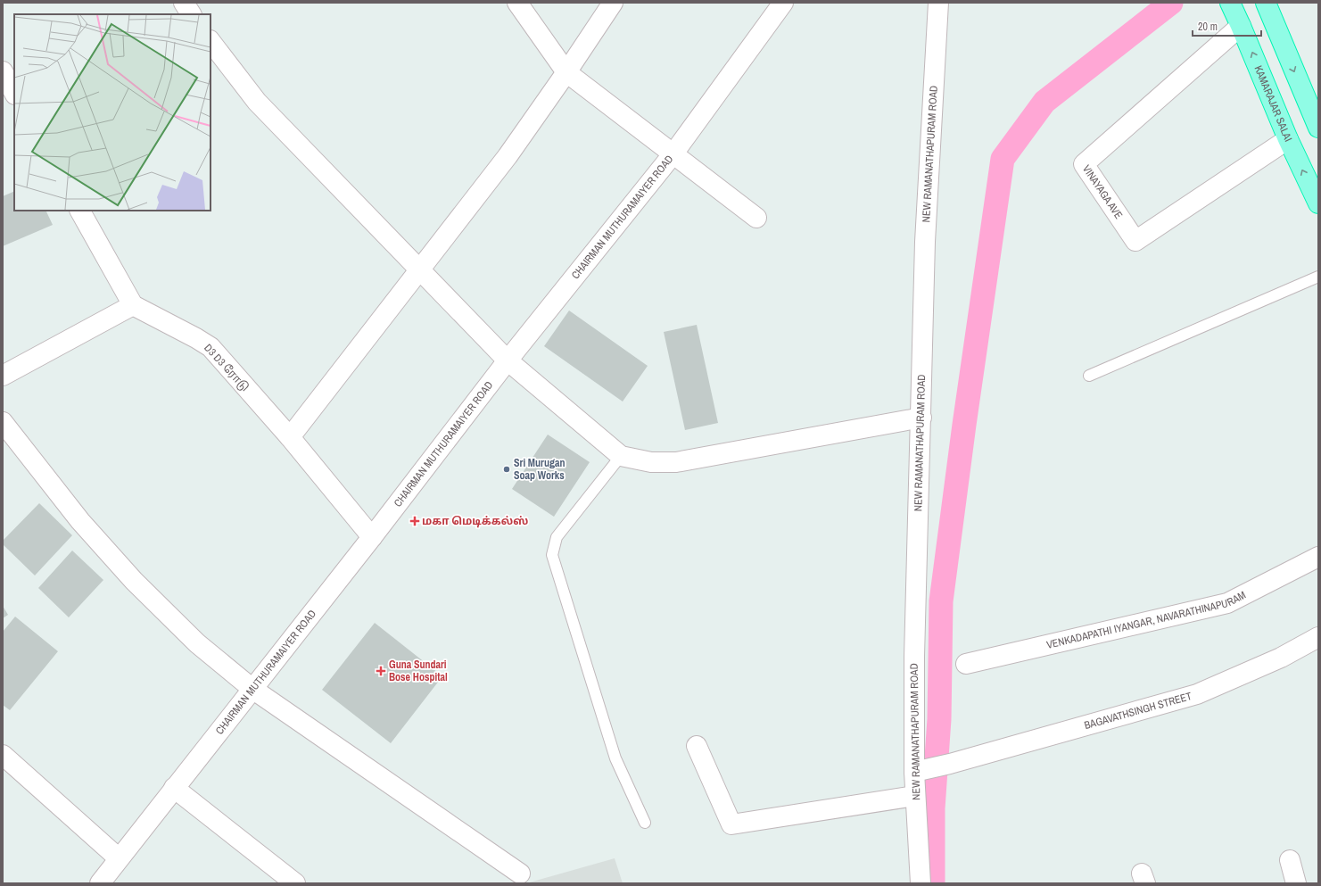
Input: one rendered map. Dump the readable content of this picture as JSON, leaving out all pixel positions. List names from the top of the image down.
{
  "streets": {
    "highway": ["KAMARAJAR SALAI"],
    "street": [
      "NEW RAMANATHAPURAM ROAD",
      "VINAYAGA AVE",
      "CHAIRMAN MUTHURAMAIYER ROAD",
      "D3 D3 ரோடு",
      "VENKADAPATHI IYANGAR, NAVARATHINAPURAM",
      "BAGAVATHSINGH STREET"
    ]
  },
  "crossings": [
    ["KAMARAJAR SALAI", "VINAYAGA AVE"],
    ["NEW RAMANATHAPURAM ROAD", "BAGAVATHSINGH STREET"],
    ["CHAIRMAN MUTHURAMAIYER ROAD", "D3 D3 ரோடு"]
  ],
  "places": {
    "other": ["Sri Murugan Soap Works"],
    "health": ["மகா மெடிக்கல்ஸ்", "Guna Sundari Bose Hospital"]
  },
  "scale_bar": "20 m"
}
